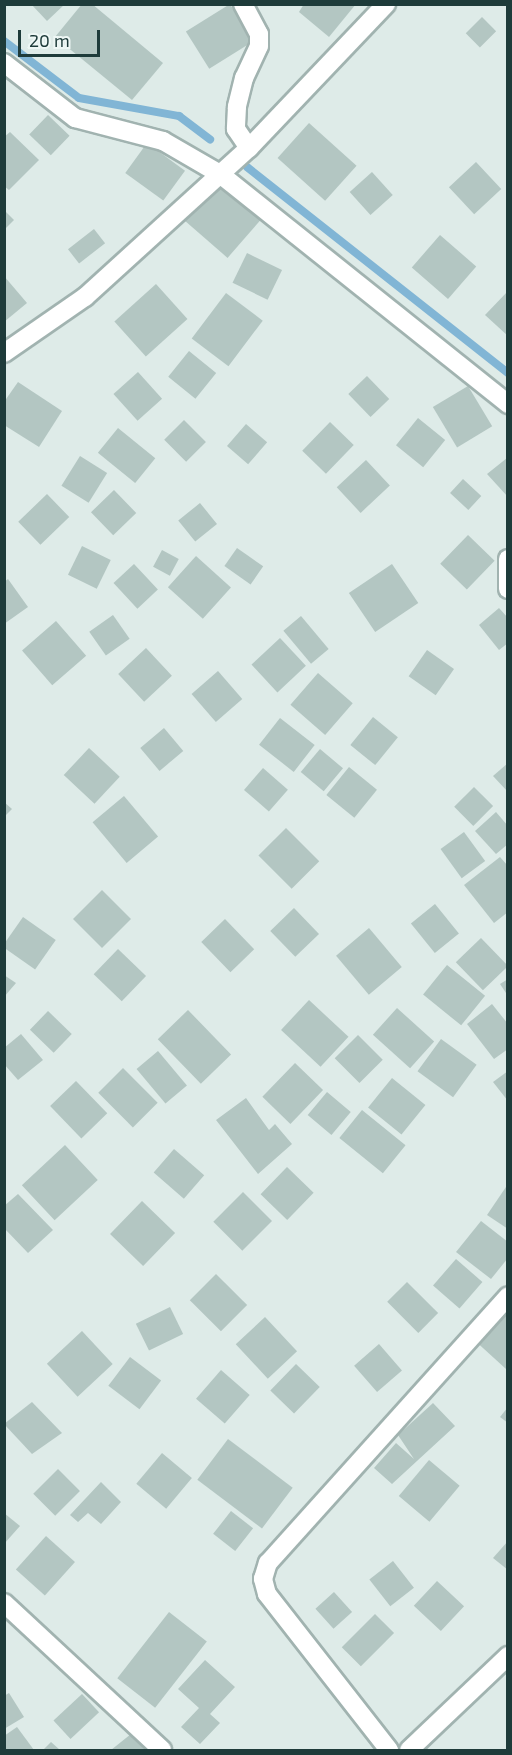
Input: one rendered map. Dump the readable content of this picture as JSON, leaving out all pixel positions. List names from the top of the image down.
{
  "scale_bar": "20 m"
}
